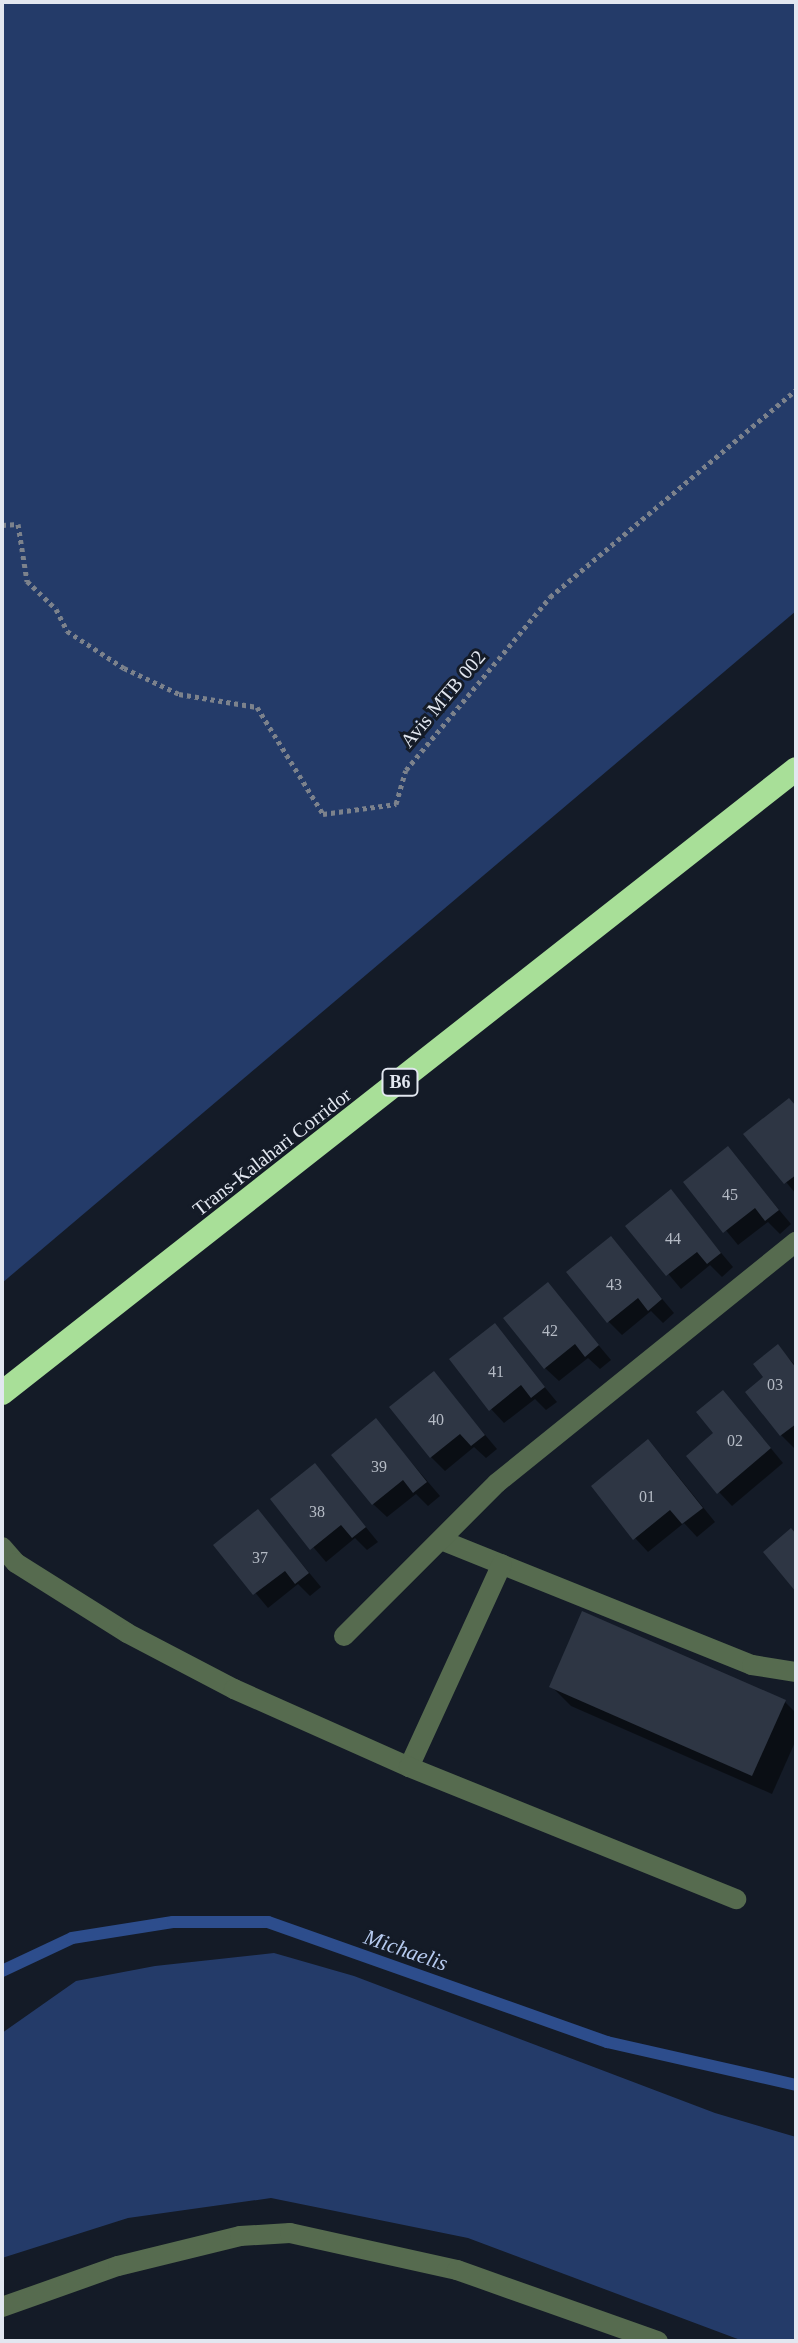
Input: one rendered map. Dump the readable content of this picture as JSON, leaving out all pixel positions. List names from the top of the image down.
{
  "streets": {
    "highway": ["B6", "Trans-Kalahari Corridor"],
    "path": ["Avis MTB 002"]
  },
  "water": ["Michaelis"],
  "house_numbers": [
    "45",
    "44",
    "43",
    "42",
    "41",
    "03",
    "40",
    "02",
    "39",
    "01",
    "38",
    "37"
  ]
}
